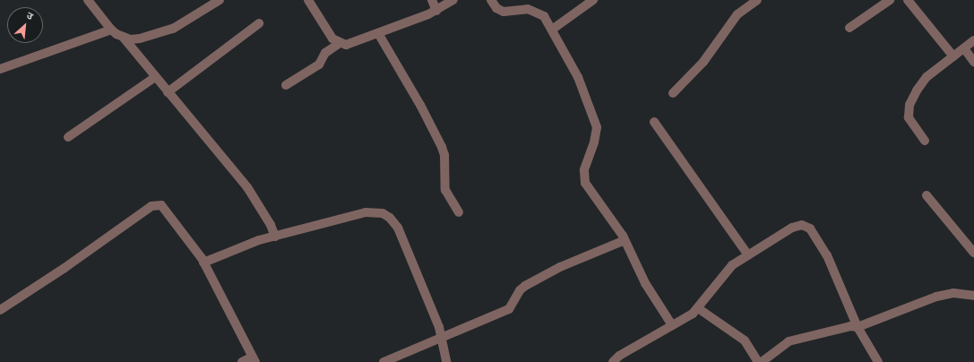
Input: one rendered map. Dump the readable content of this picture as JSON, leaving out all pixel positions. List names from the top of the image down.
{
  "north": "top right"
}
